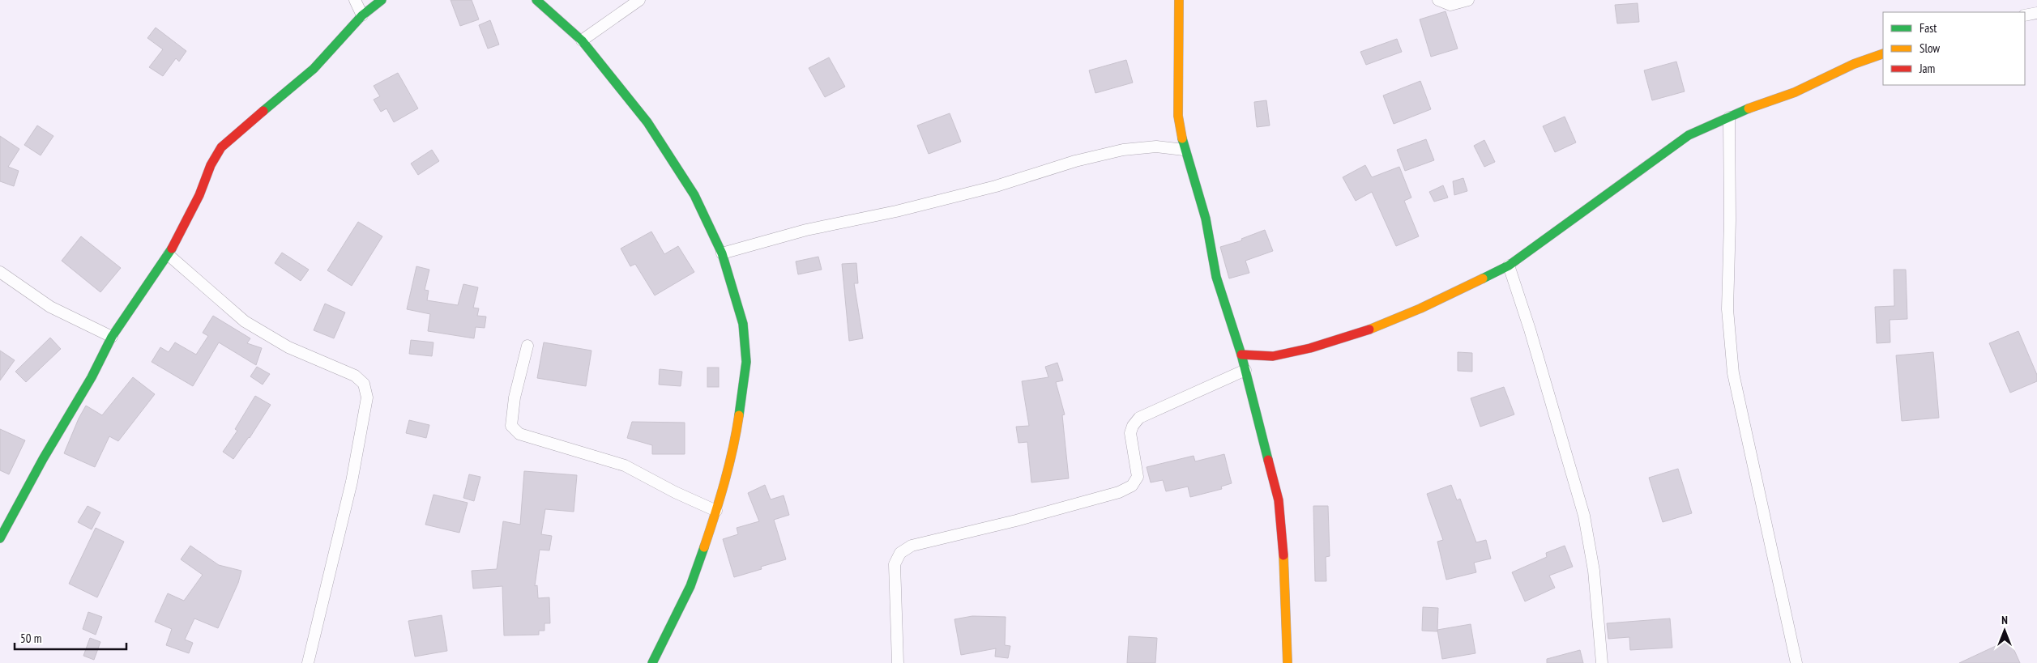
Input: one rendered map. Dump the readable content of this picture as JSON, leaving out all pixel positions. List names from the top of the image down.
{
  "legend": ["Fast", "Slow", "Jam"],
  "scale_bar": "50 m",
  "north": "top"
}
